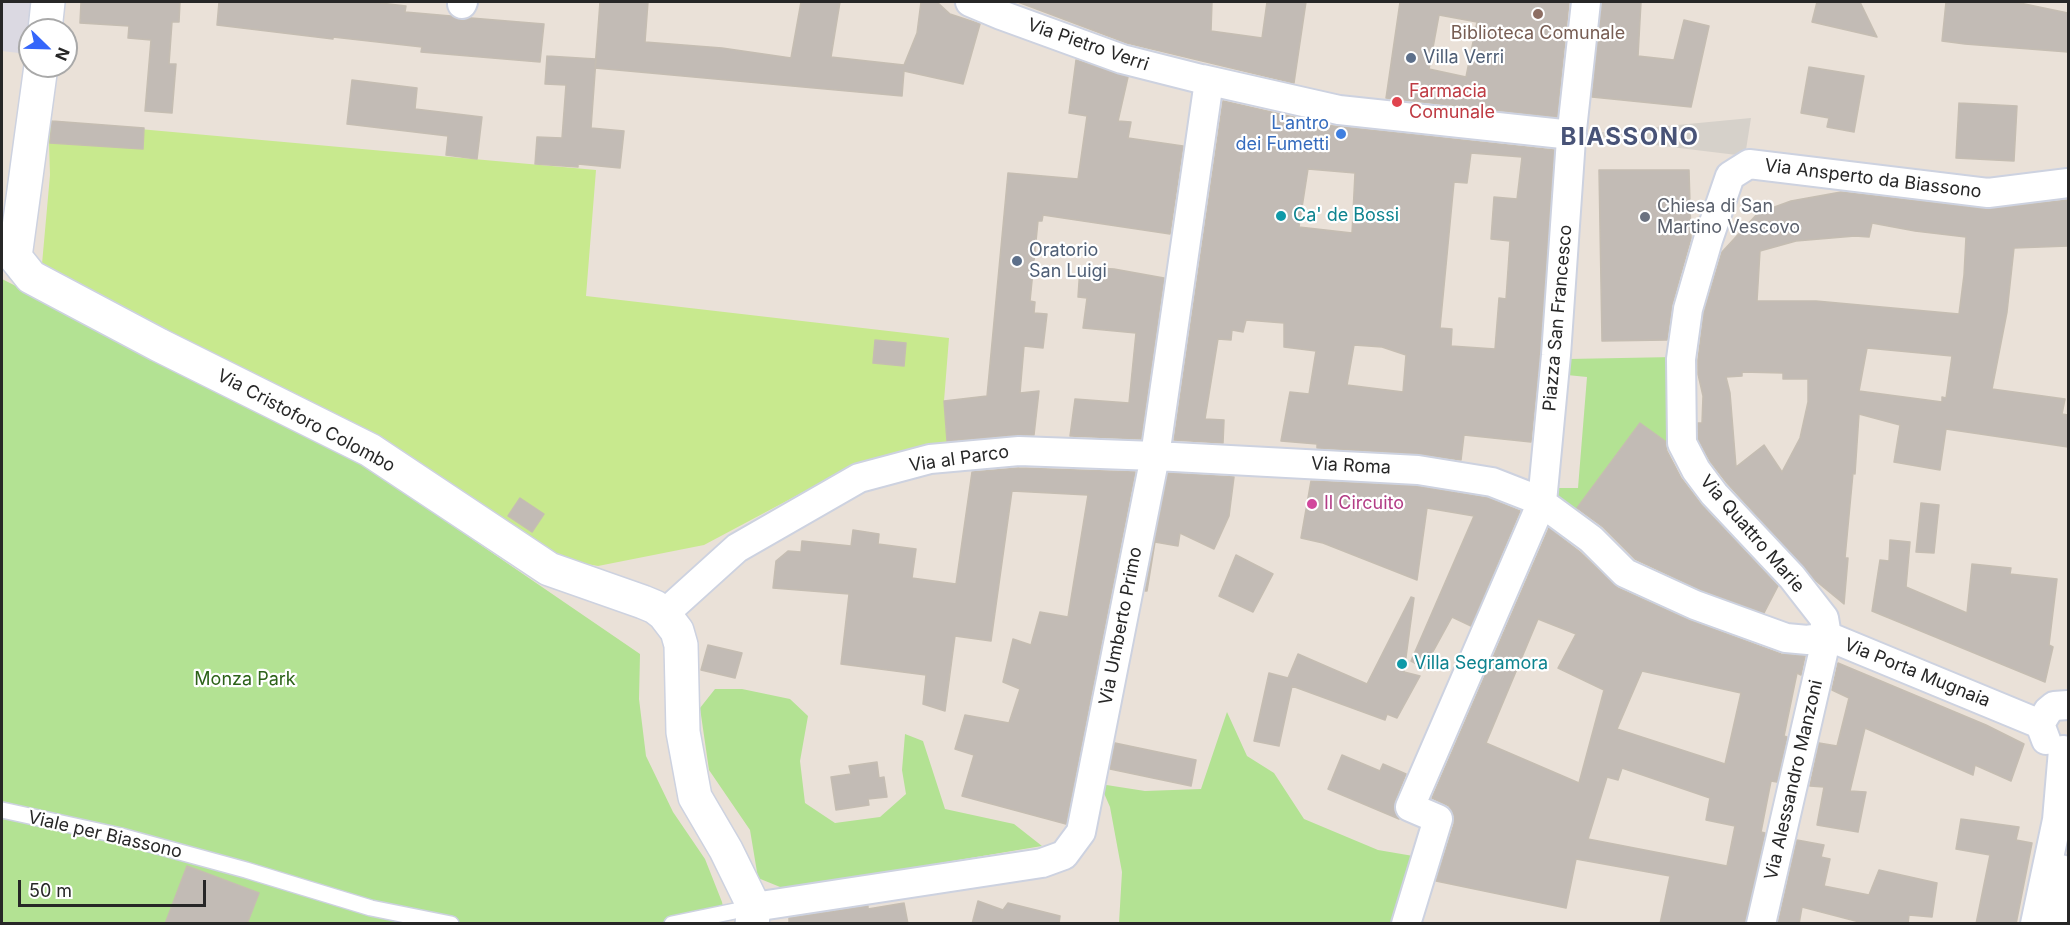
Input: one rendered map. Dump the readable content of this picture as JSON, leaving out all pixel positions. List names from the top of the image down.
{
  "streets": {
    "street": [
      "Via Pietro Verri",
      "Via Ansperto da Biassono",
      "Piazza San Francesco",
      "Via Cristoforo Colombo",
      "Via al Parco",
      "Via Roma",
      "Via Quattro Marie",
      "Via Umberto Primo",
      "Via Porta Mugnaia",
      "Via Alessandro Manzoni"
    ],
    "lane": ["Viale per Biassono"]
  },
  "crossings": [
    ["Via Pietro Verri", "Piazza San Francesco"],
    ["Via Pietro Verri", "Via Umberto Primo"],
    ["Via Ansperto da Biassono", "Via Quattro Marie"],
    ["Piazza San Francesco", "Via Roma"],
    ["Piazza San Francesco", "Via Porta Mugnaia"],
    ["Via Cristoforo Colombo", "Via al Parco"],
    ["Via al Parco", "Via Roma"],
    ["Via al Parco", "Via Umberto Primo"],
    ["Via Roma", "Via Umberto Primo"],
    ["Via Roma", "Via Porta Mugnaia"],
    ["Via Quattro Marie", "Via Porta Mugnaia"],
    ["Via Quattro Marie", "Via Alessandro Manzoni"],
    ["Via Porta Mugnaia", "Via Alessandro Manzoni"]
  ],
  "districts": ["BIASSONO"],
  "parks": ["Monza Park"],
  "places": [
    "Biblioteca Comunale",
    "Villa Verri",
    "Farmacia Comunale",
    "L'antro dei Fumetti",
    "Ca' de Bossi",
    "Chiesa di San Martino Vescovo",
    "Oratorio San Luigi",
    "Il Circuito",
    "Villa Segramora"
  ],
  "scale_bar": "50 m",
  "north": "bottom right"
}
